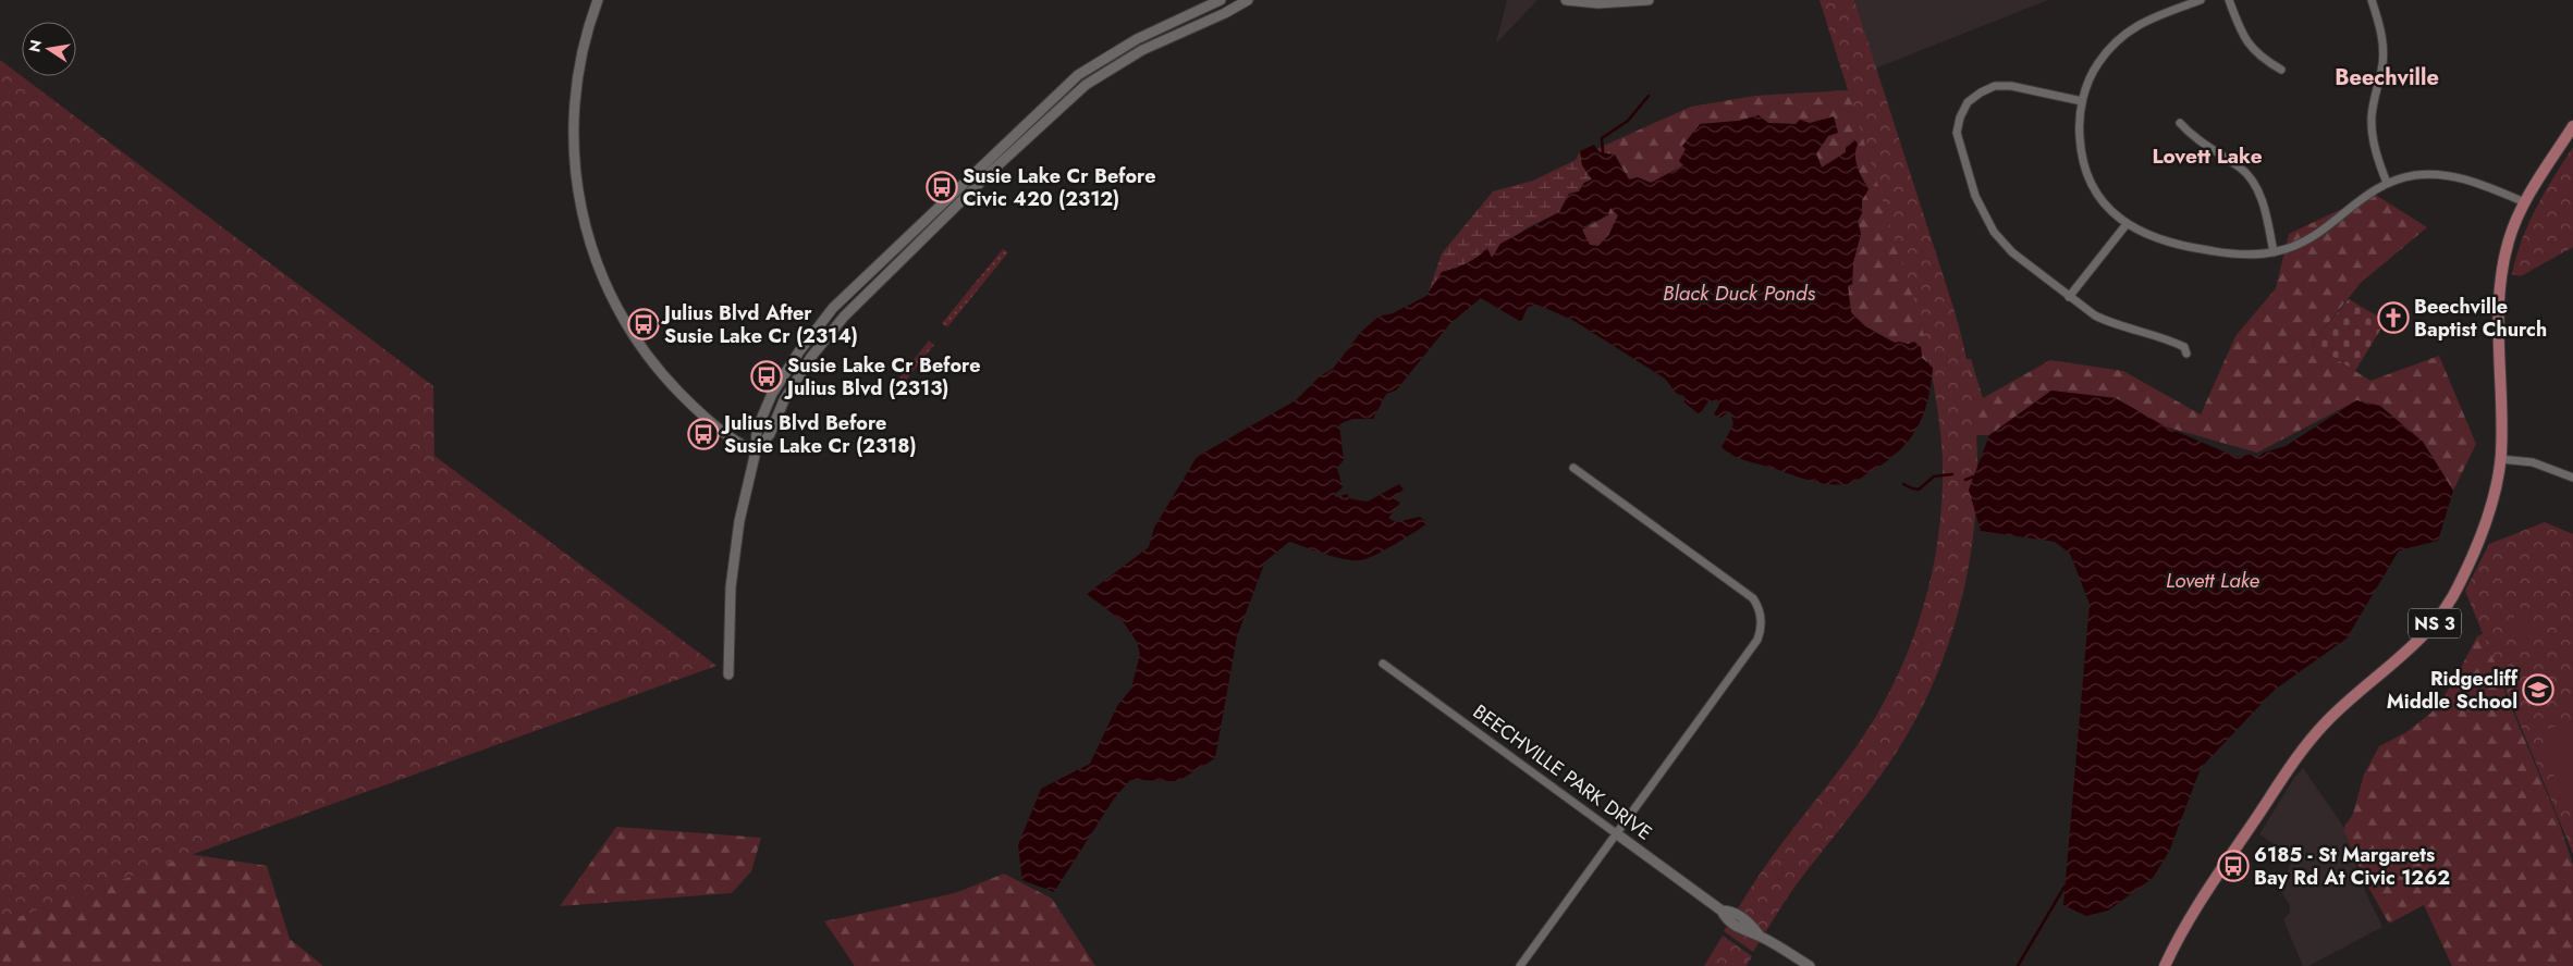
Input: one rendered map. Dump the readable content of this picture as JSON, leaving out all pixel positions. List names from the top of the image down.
{
  "streets": {
    "main road": ["NS 3"],
    "street": ["BEECHVILLE PARK DRIVE"]
  },
  "districts": ["Beechville", "Lovett Lake"],
  "water": ["Black Duck Ponds", "Lovett Lake"],
  "places": {
    "bus stop": [
      "Susie Lake Cr Before Civic 420 (2312)",
      "Julius Blvd After Susie Lake Cr (2314)",
      "Susie Lake Cr Before Julius Blvd (2313)",
      "Julius Blvd Before Susie Lake Cr (2318)",
      "6185 - St Margarets Bay Rd At Civic 1262"
    ],
    "church": ["Beechville Baptist Church"],
    "school or university": ["Ridgecliff Middle School"]
  },
  "north": "left"
}
